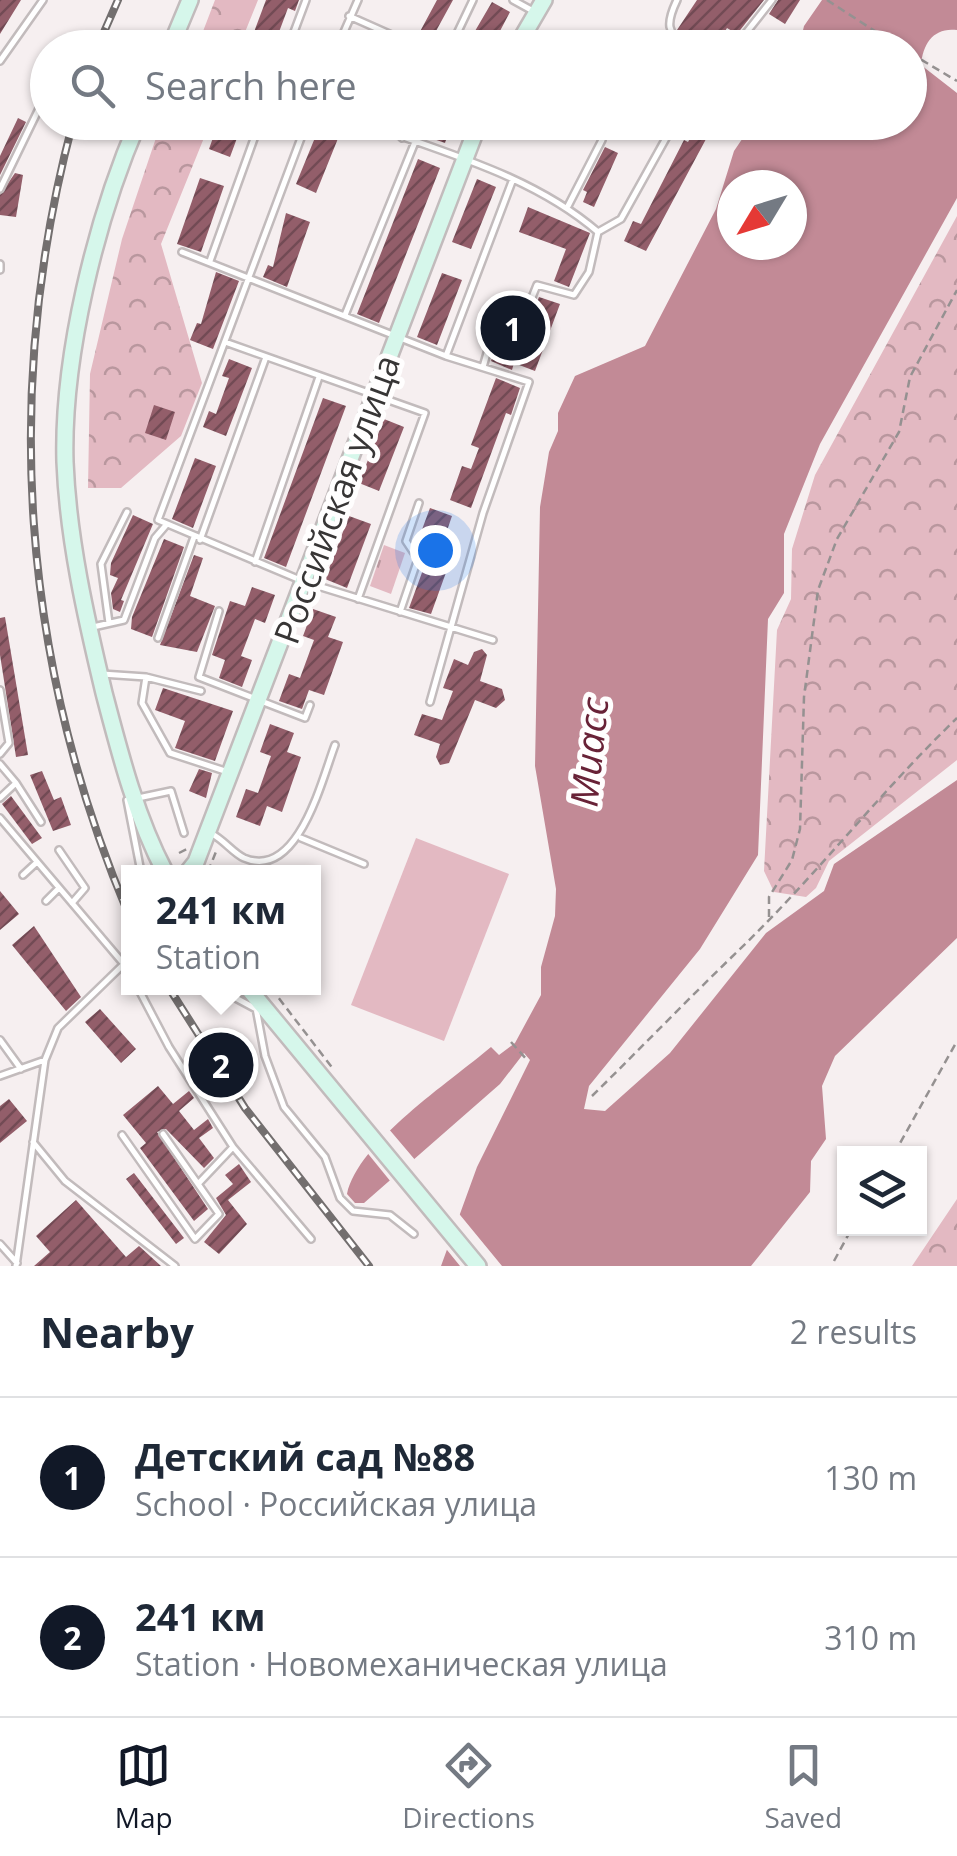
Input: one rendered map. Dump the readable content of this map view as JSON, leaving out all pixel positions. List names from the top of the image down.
{
  "streets": {
    "main road": ["Российская улица"]
  },
  "water": ["Миасс"],
  "north": "bottom left",
  "page": {
    "search": "Search here",
    "pins": ["1", "2"],
    "popup": ["241 км", "Station"],
    "heading": ["Nearby", "2 results"],
    "list": [
      {
        "mark": "1",
        "name": "Детский сад №88",
        "note": "School · Российская улица",
        "value": "130 m"
      },
      {
        "mark": "2",
        "name": "241 км",
        "note": "Station · Новомеханическая улица",
        "value": "310 m"
      }
    ],
    "nav": ["Map", "Directions", "Saved"]
  }
}
